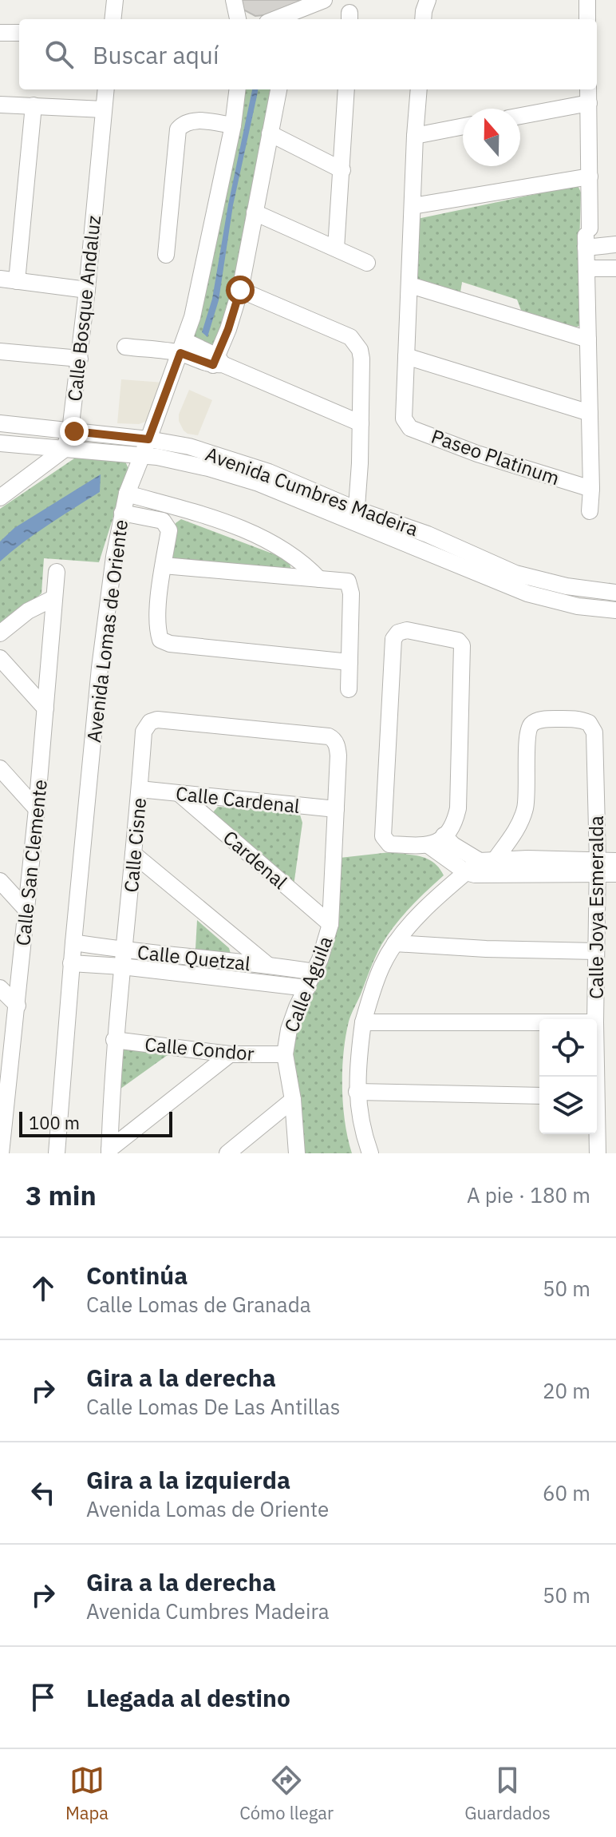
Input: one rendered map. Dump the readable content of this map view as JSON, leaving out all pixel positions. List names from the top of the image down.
{
  "streets": {
    "street": [
      "Calle Bosque Andaluz",
      "Paseo Platinum",
      "Avenida Cumbres Madeira",
      "Avenida Lomas de Oriente",
      "Calle Cardenal",
      "Calle Cisne",
      "Cardenal",
      "Calle San Clemente",
      "Calle Joya Esmeralda",
      "Calle Quetzal",
      "Calle Aguila",
      "Calle Condor"
    ]
  },
  "crossings": [
    ["Calle Bosque Andaluz", "Avenida Cumbres Madeira"],
    ["Avenida Cumbres Madeira", "Avenida Lomas de Oriente"],
    ["Avenida Lomas de Oriente", "Calle Quetzal"],
    ["Calle Cardenal", "Calle Cisne"],
    ["Calle Cardenal", "Cardenal"],
    ["Calle Cardenal", "Calle Aguila"],
    ["Calle Cisne", "Calle Quetzal"],
    ["Calle Cisne", "Calle Aguila"],
    ["Calle Cisne", "Calle Condor"],
    ["Cardenal", "Calle Aguila"],
    ["Calle Quetzal", "Calle Aguila"],
    ["Calle Aguila", "Calle Condor"]
  ],
  "scale_bar": "100 m",
  "north": "top",
  "page": {
    "search": "Buscar aquí",
    "scale": "100 m",
    "heading": ["3 min", "A pie · 180 m"],
    "list": [
      ["Continúa", "Calle Lomas de Granada", "50 m"],
      ["Gira a la derecha", "Calle Lomas De Las Antillas", "20 m"],
      ["Gira a la izquierda", "Avenida Lomas de Oriente", "60 m"],
      ["Gira a la derecha", "Avenida Cumbres Madeira", "50 m"],
      "Llegada al destino"
    ],
    "nav": ["Mapa", "Cómo llegar", "Guardados"]
  }
}
